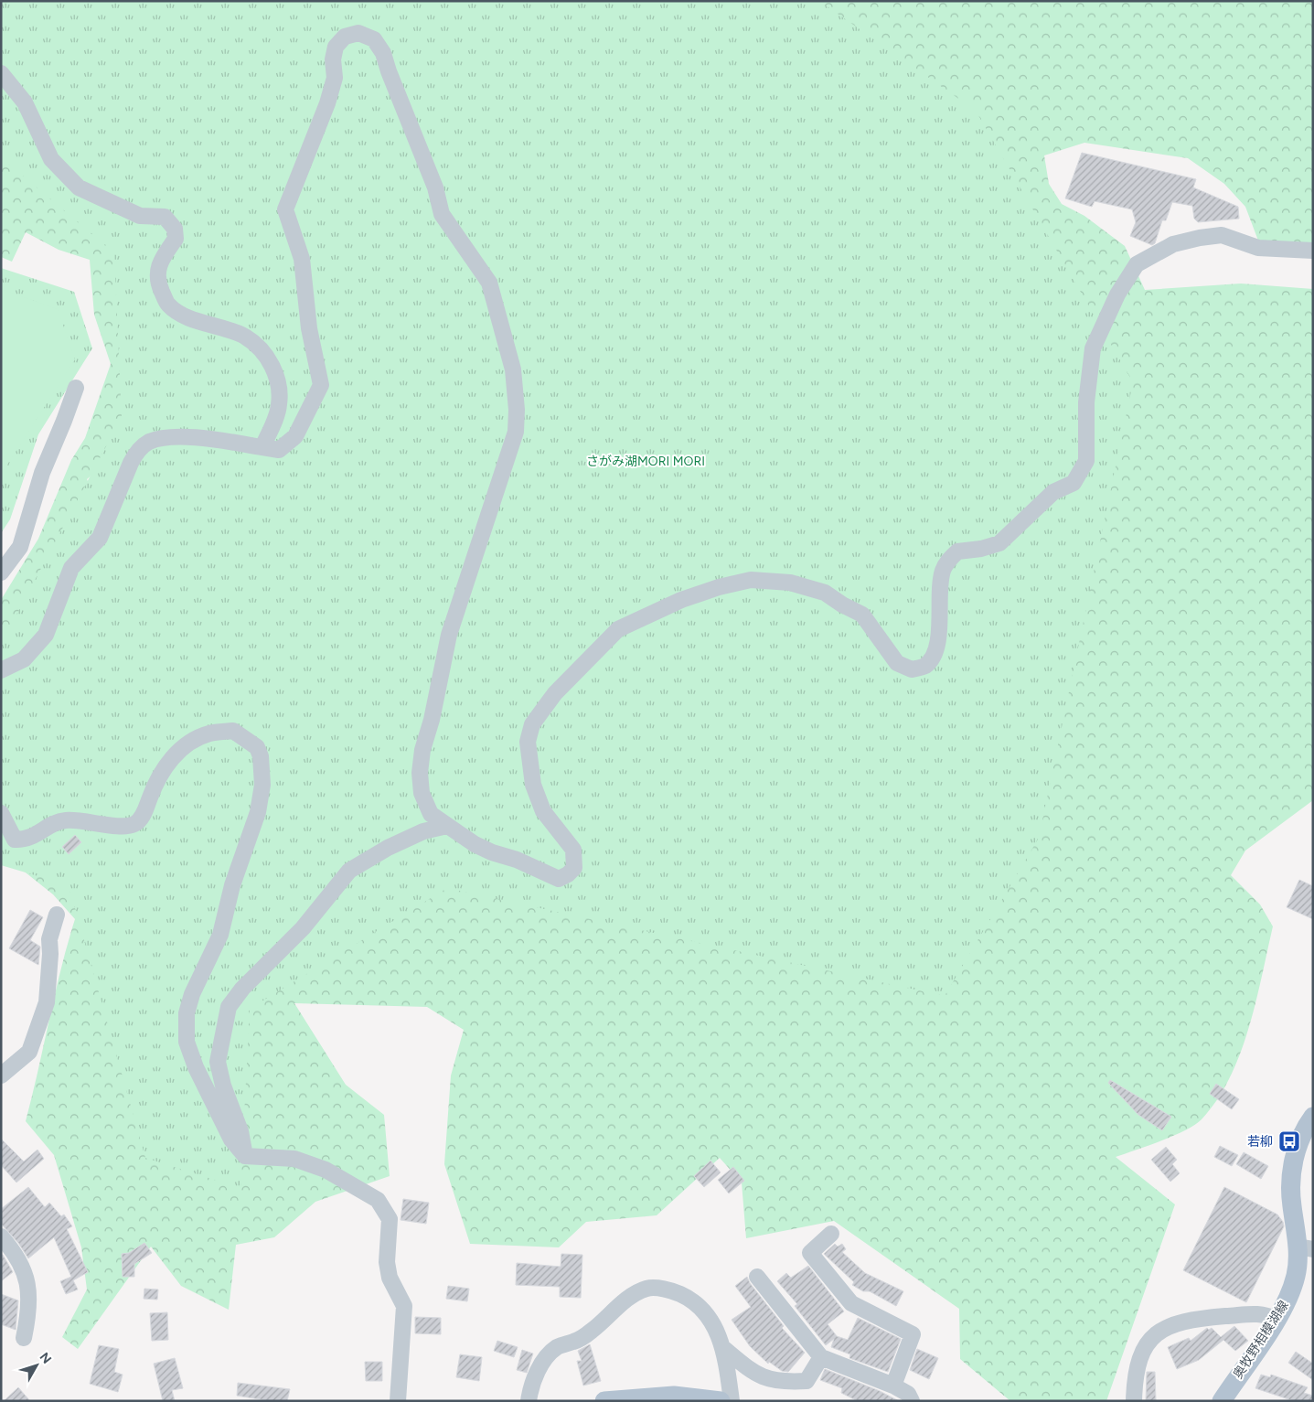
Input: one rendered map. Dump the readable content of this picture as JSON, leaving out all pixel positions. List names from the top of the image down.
{
  "streets": {
    "main road": ["奥牧野相模湖線"]
  },
  "parks": ["さがみ湖MORI MORI"],
  "places": {
    "bus stop": ["若柳"]
  },
  "north": "top right"
}
